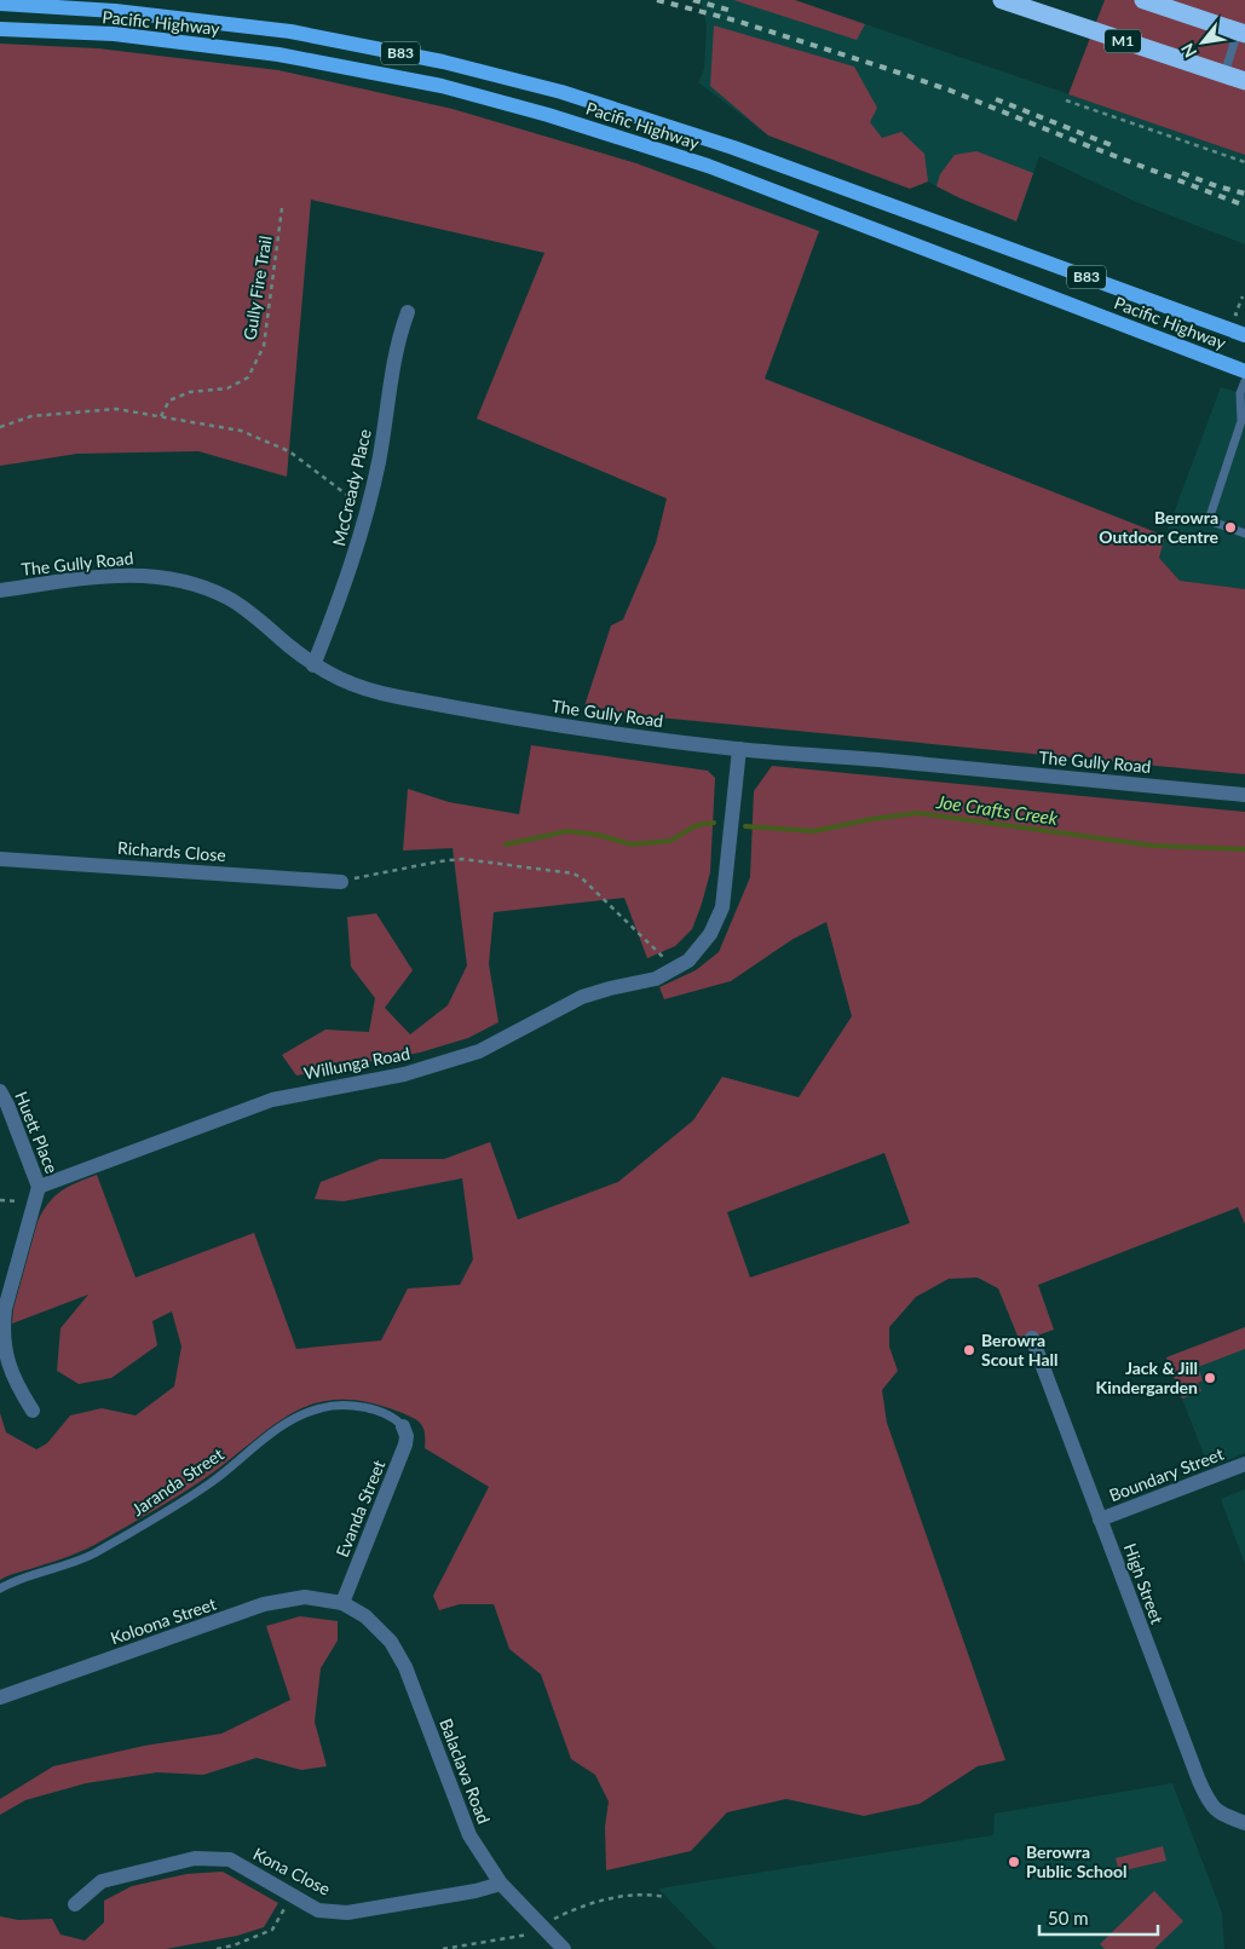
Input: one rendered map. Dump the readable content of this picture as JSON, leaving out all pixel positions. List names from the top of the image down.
{
  "streets": {
    "highway": ["M1"],
    "main road": ["Pacific Highway", "B83"],
    "street": [
      "McCready Place",
      "The Gully Road",
      "Richards Close",
      "Willunga Road",
      "Huett Place",
      "Boundary Street",
      "Evanda Street",
      "High Street",
      "Koloona Street",
      "Balaclava Road",
      "Kona Close"
    ],
    "lane": ["Jaranda Street"],
    "path": ["Gully Fire Trail"]
  },
  "crossings": [
    ["McCready Place", "The Gully Road"],
    ["The Gully Road", "Willunga Road"],
    ["Willunga Road", "Huett Place"],
    ["Boundary Street", "High Street"],
    ["Jaranda Street", "Evanda Street"],
    ["Evanda Street", "Koloona Street"],
    ["Evanda Street", "Balaclava Road"],
    ["Koloona Street", "Balaclava Road"],
    ["Balaclava Road", "Kona Close"]
  ],
  "water": ["Joe Crafts Creek"],
  "places": [
    "Berowra Outdoor Centre",
    "Berowra Scout Hall",
    "Jack & Jill Kindergarden",
    "Berowra Public School"
  ],
  "scale_bar": "50 m",
  "north": "bottom left"
}
